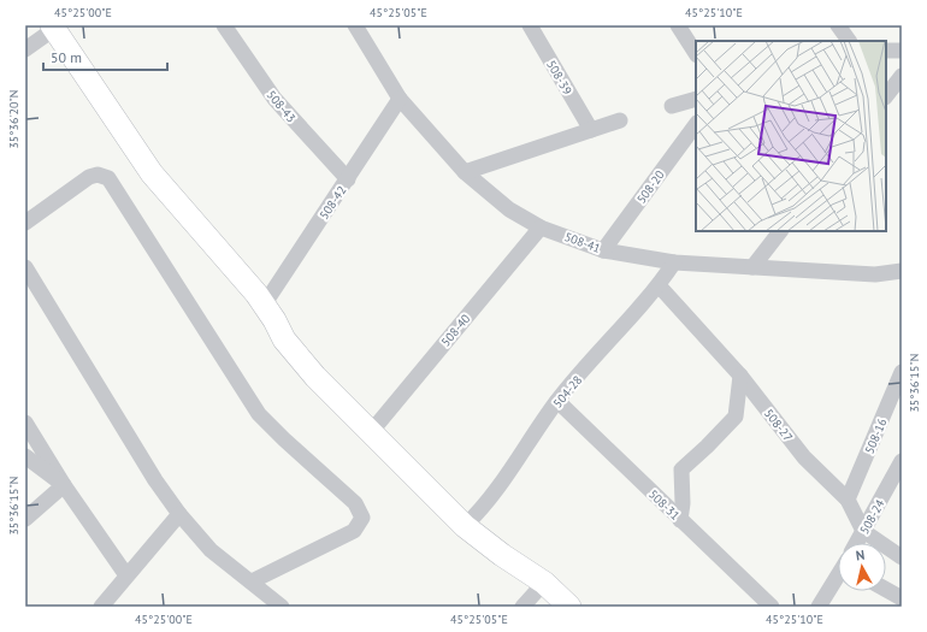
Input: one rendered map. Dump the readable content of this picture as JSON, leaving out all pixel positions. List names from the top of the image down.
{
  "streets": {
    "street": [
      "508-39",
      "508-43",
      "508-20",
      "508-42",
      "508-41",
      "508-40",
      "504-28",
      "508-27",
      "508-16",
      "508-31",
      "508-24"
    ]
  },
  "crossings": [
    ["508-43", "508-42"],
    ["508-20", "508-41"],
    ["508-42", "508-41"],
    ["508-41", "508-40"],
    ["508-41", "504-28"],
    ["504-28", "508-27"],
    ["504-28", "508-31"],
    ["508-27", "508-16"],
    ["508-27", "508-24"]
  ],
  "scale_bar": "50 m",
  "north": "top",
  "coordinates": [
    "45°25'00\"E",
    "45°25'05\"E",
    "45°25'10\"E",
    "35°36'20\"N",
    "35°36'15\"N"
  ]
}
